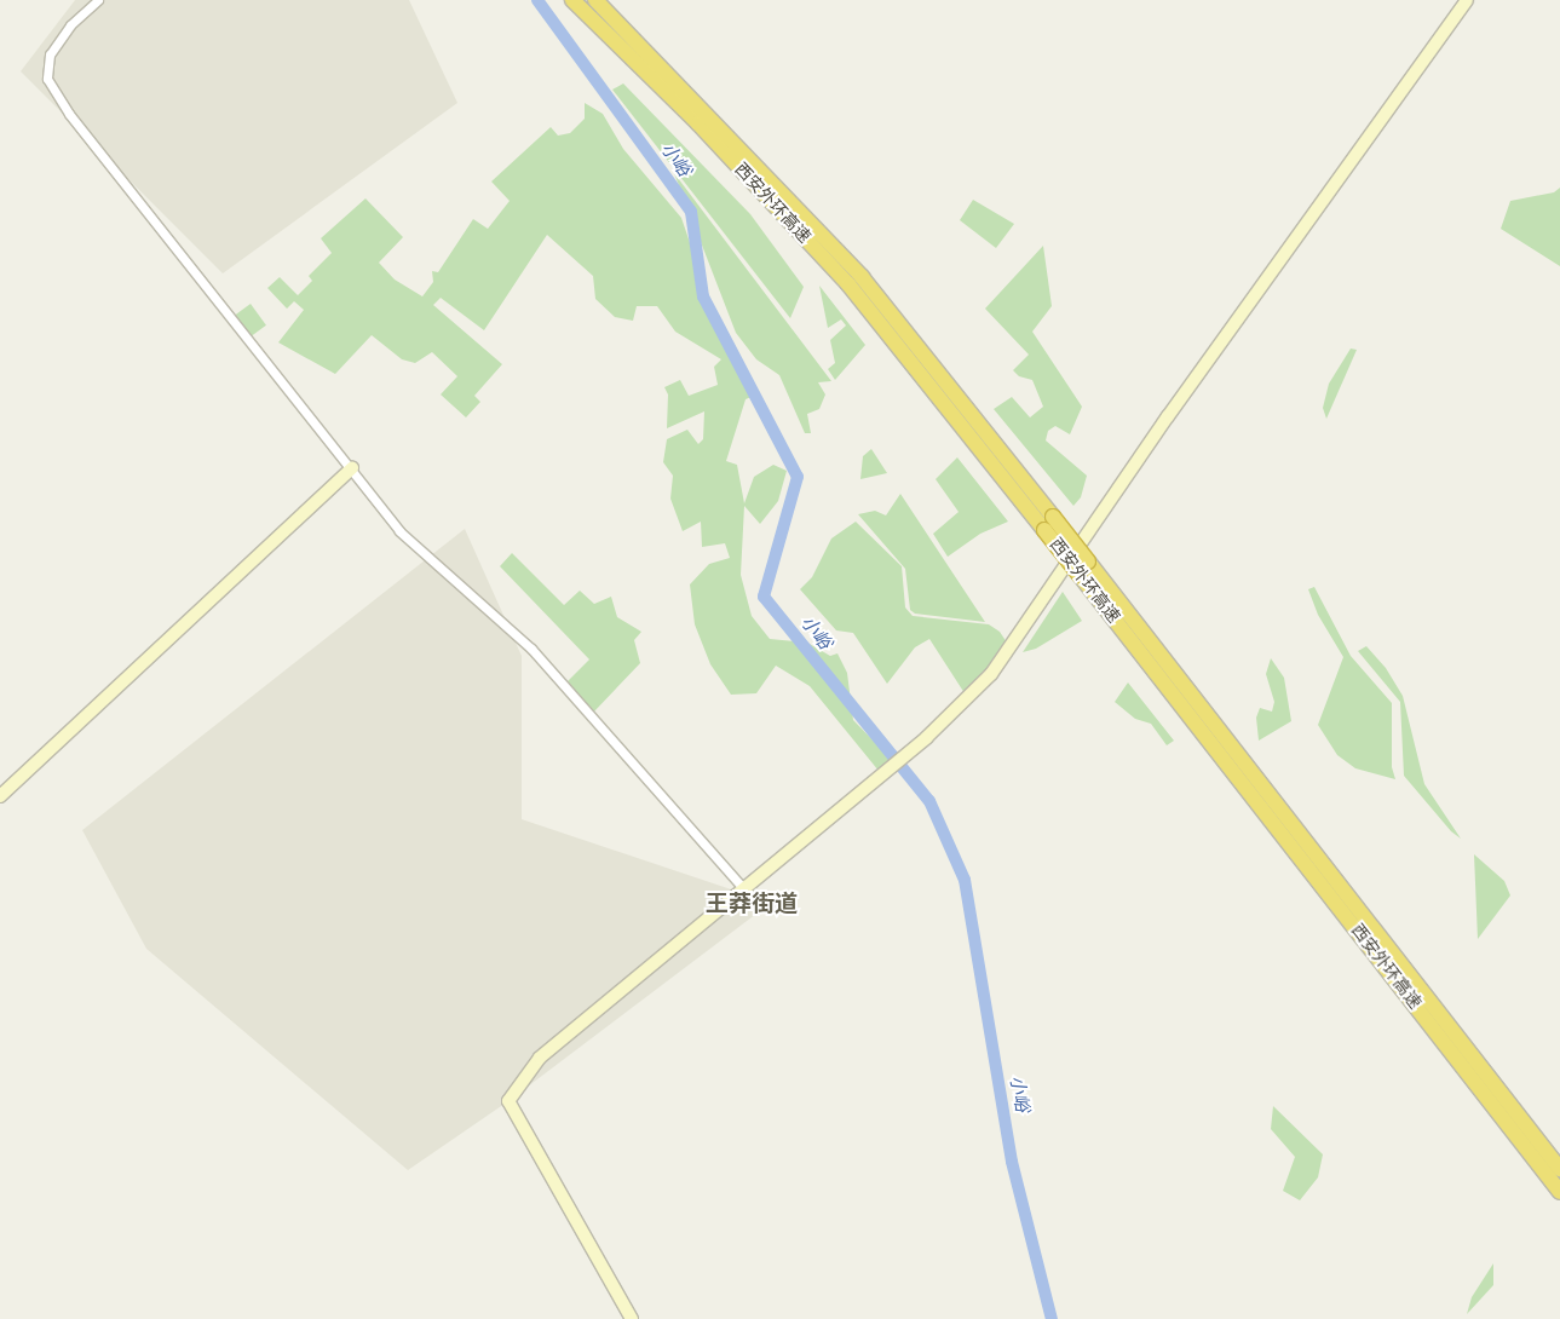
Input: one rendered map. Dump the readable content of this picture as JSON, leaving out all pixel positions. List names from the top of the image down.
{
  "streets": {
    "highway": ["西安外环高速"]
  },
  "districts": ["王莽街道"],
  "water": ["小峪"]
}
